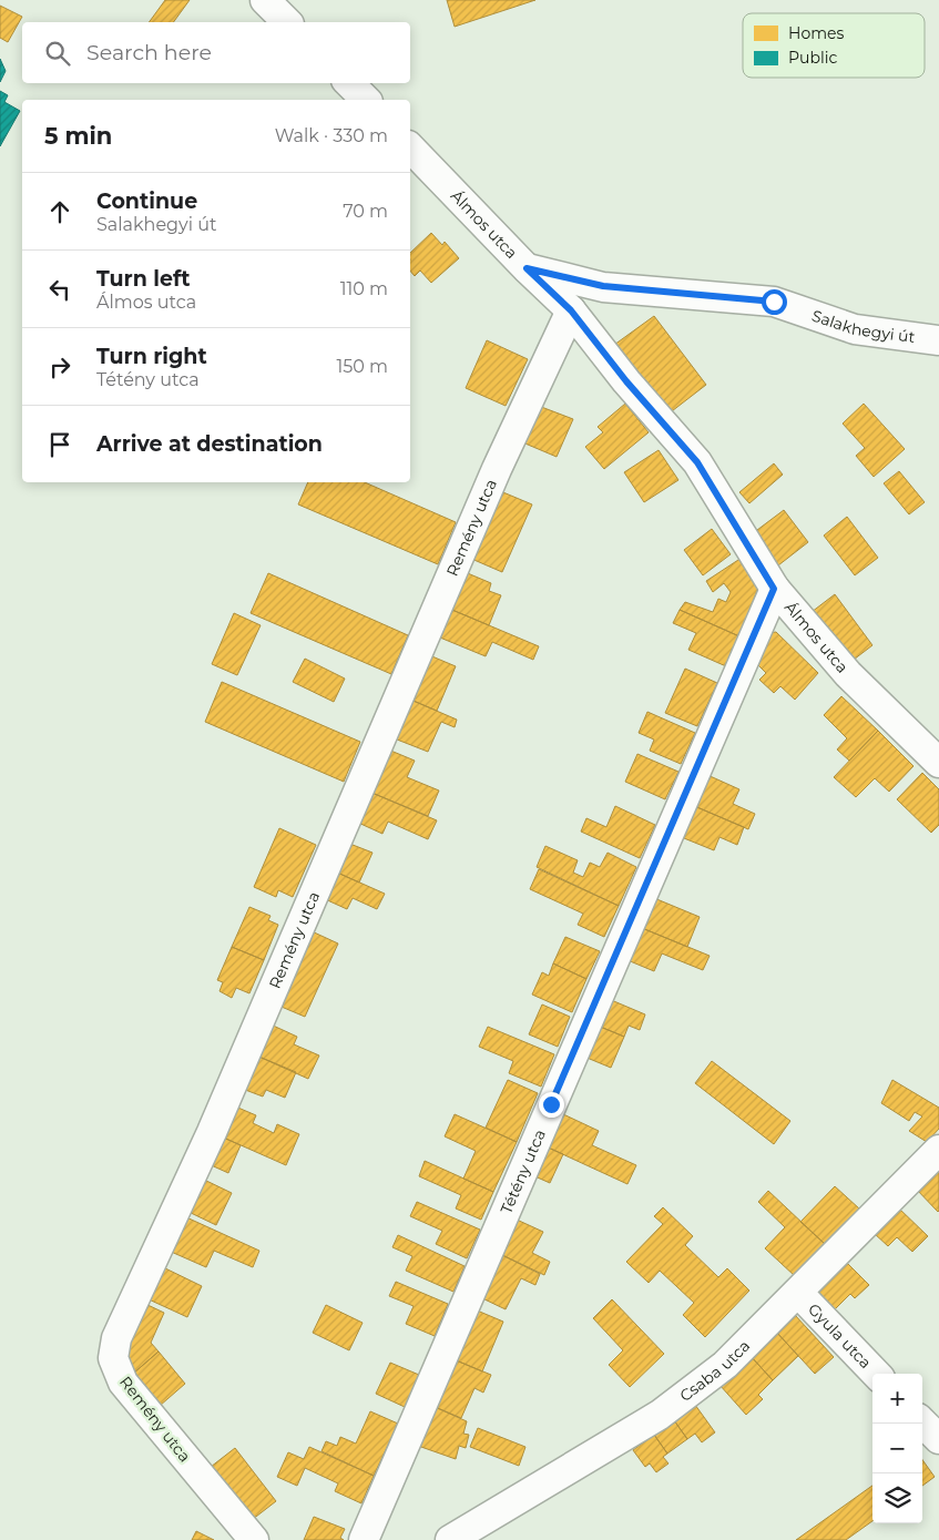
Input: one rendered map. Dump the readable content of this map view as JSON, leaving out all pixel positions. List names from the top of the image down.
{
  "streets": {
    "street": [
      "Álmos utca",
      "Salakhegyi út",
      "Remény utca",
      "Tétény utca",
      "Gyula utca",
      "Csaba utca"
    ]
  },
  "crossings": [
    ["Álmos utca", "Salakhegyi út"],
    ["Álmos utca", "Remény utca"],
    ["Álmos utca", "Tétény utca"],
    ["Gyula utca", "Csaba utca"]
  ],
  "legend": ["Homes", "Public"],
  "page": {
    "search": "Search here",
    "heading": ["5 min", "Walk · 330 m"],
    "list": [
      ["Continue", "Salakhegyi út", "70 m"],
      ["Turn left", "Álmos utca", "110 m"],
      ["Turn right", "Tétény utca", "150 m"],
      "Arrive at destination"
    ],
    "map_buttons": ["+", "−"]
  }
}
